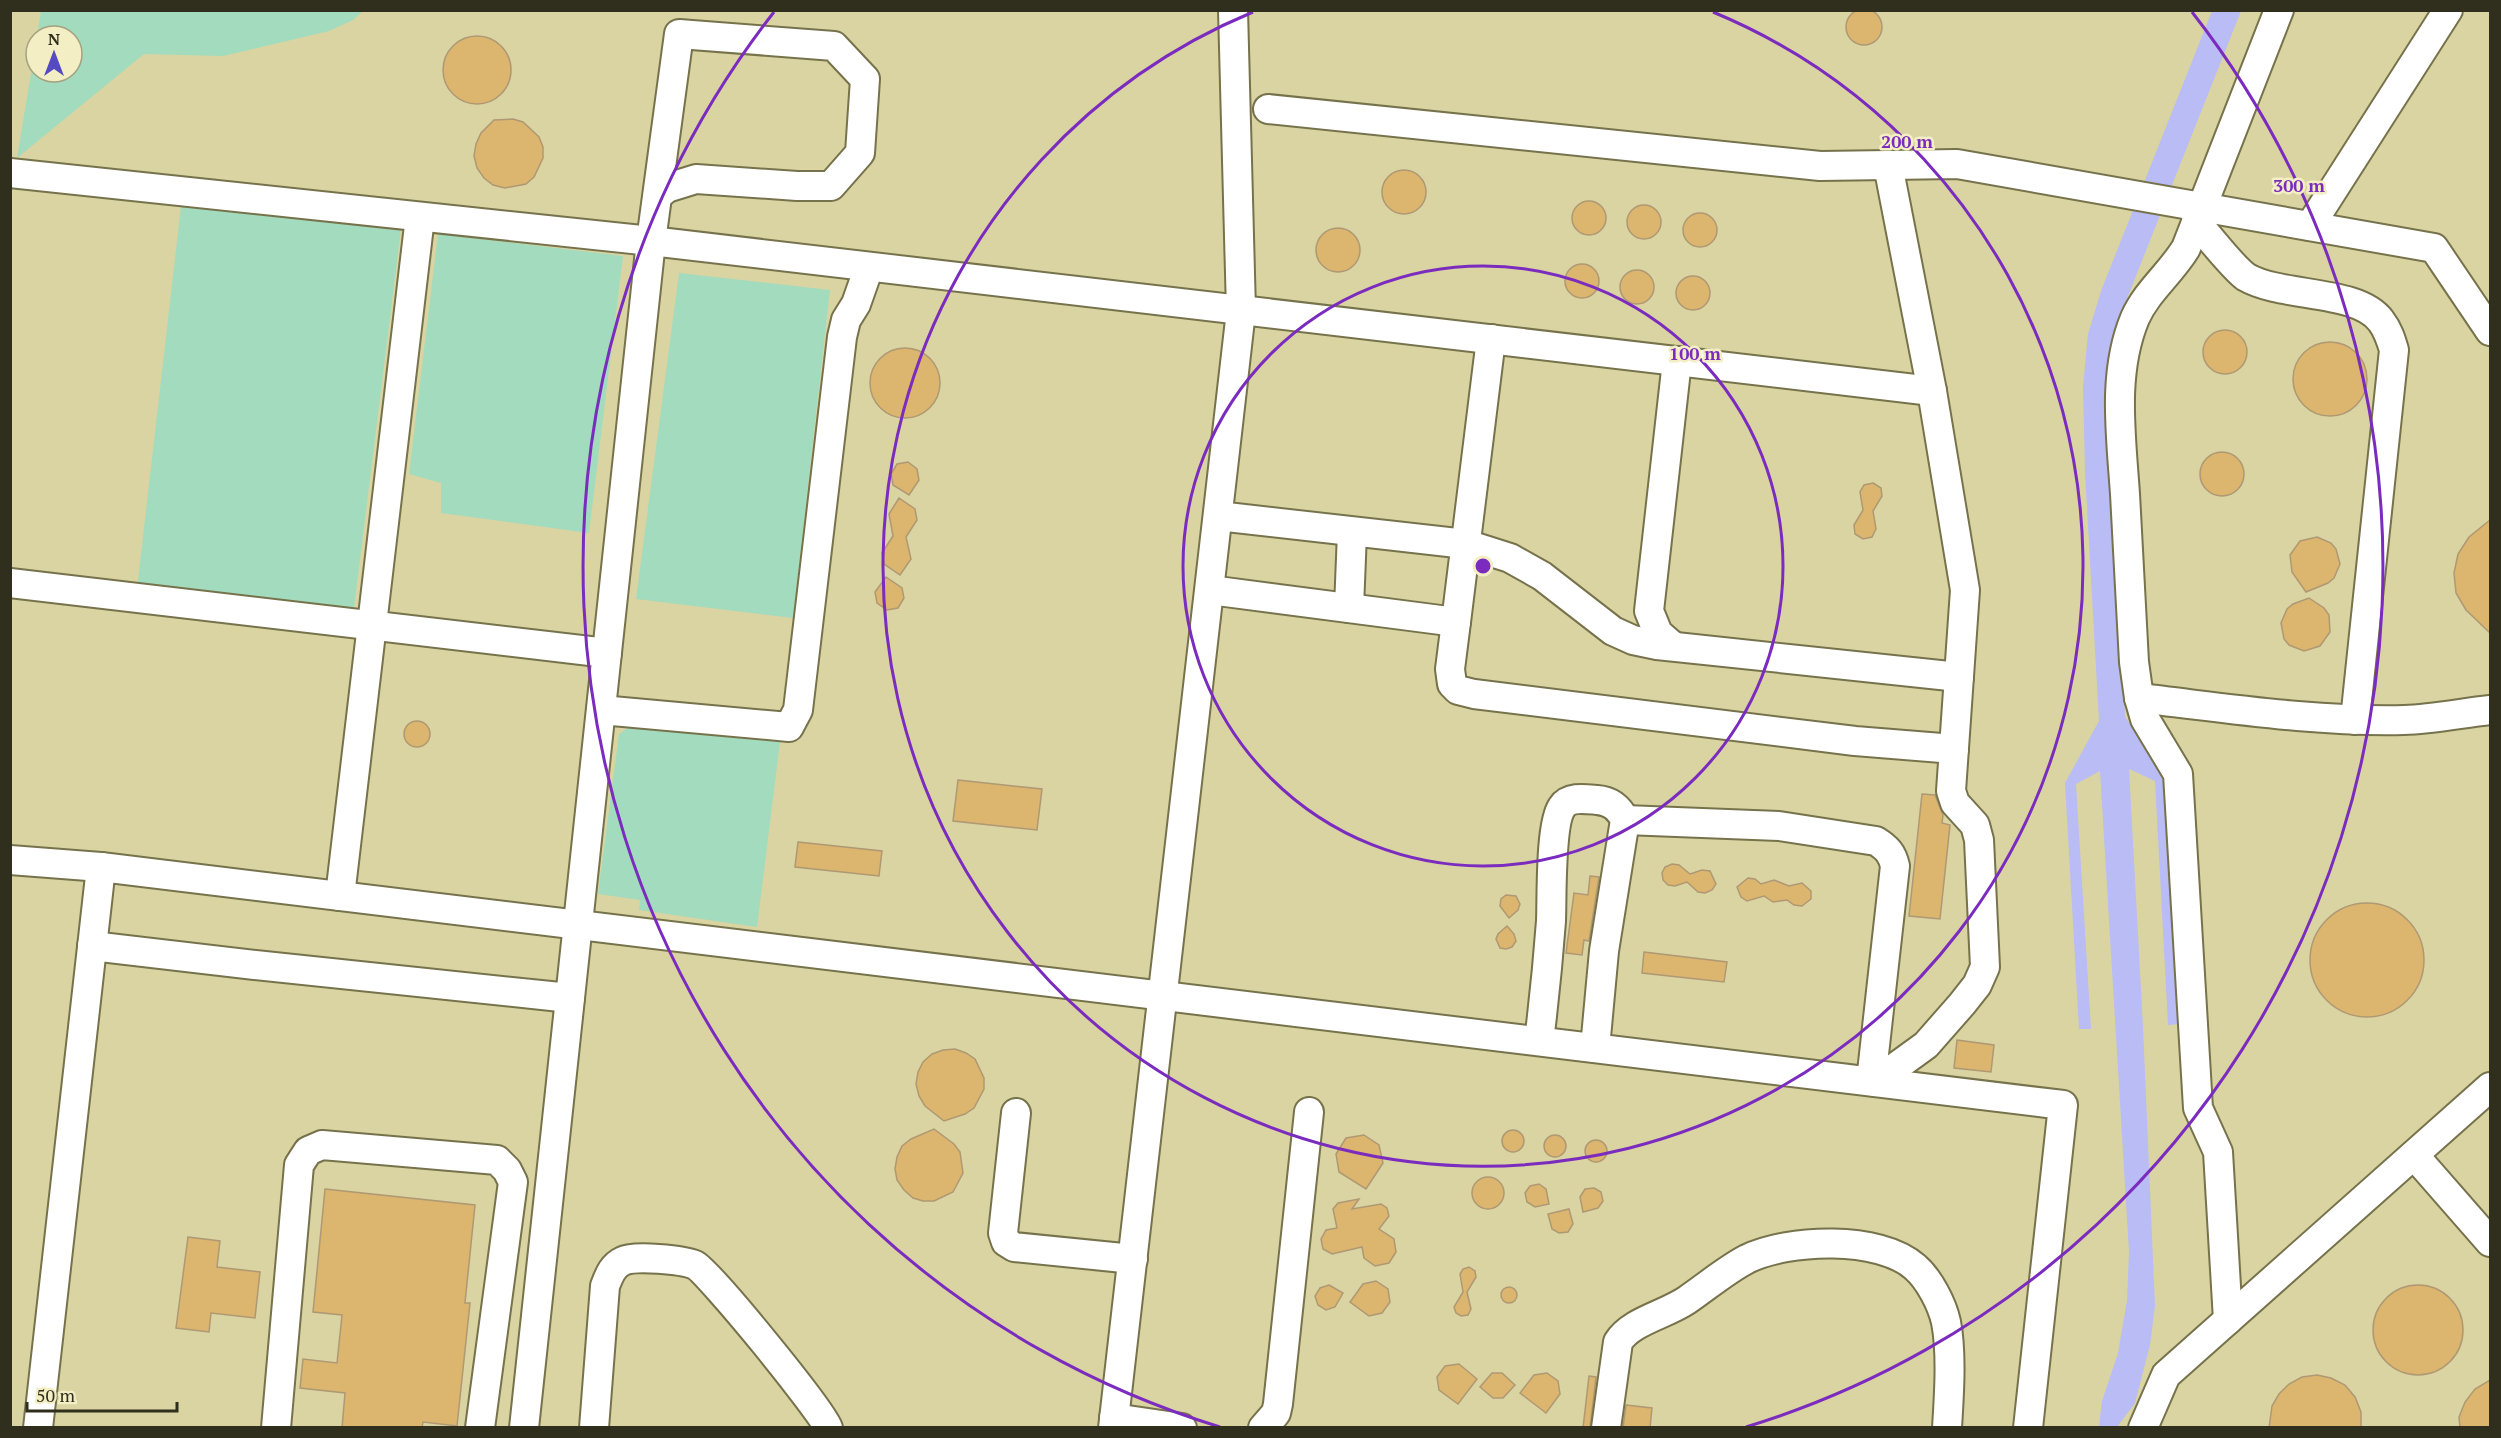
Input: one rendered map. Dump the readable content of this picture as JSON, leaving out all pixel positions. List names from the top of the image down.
{
  "scale_bar": "50 m",
  "north": "top",
  "rings": ["200 m", "300 m", "100 m"]
}
